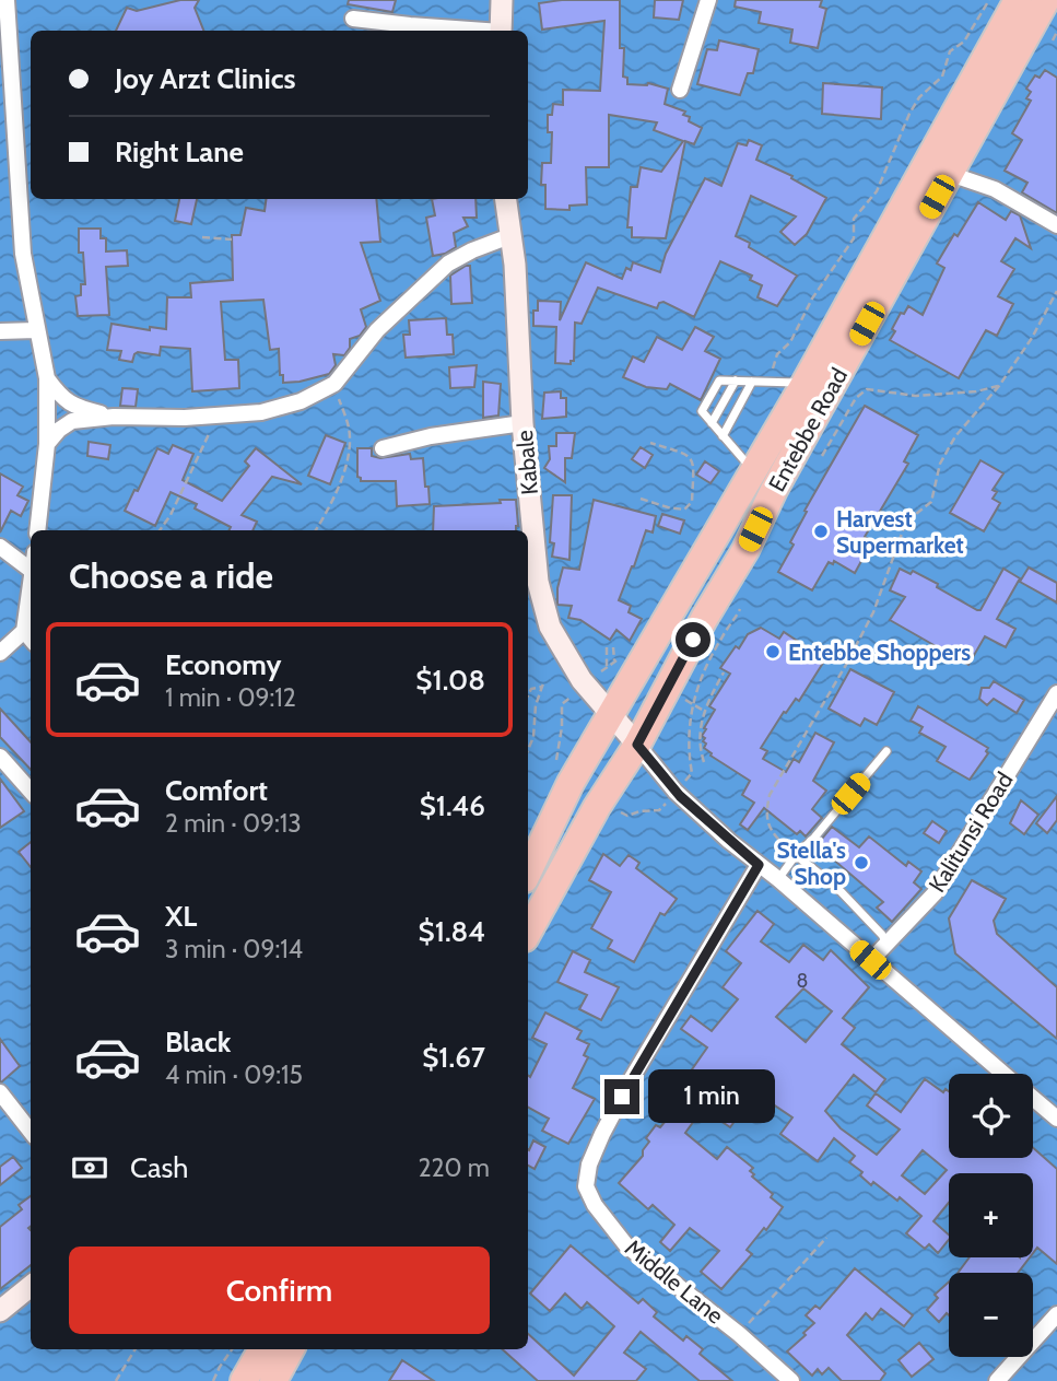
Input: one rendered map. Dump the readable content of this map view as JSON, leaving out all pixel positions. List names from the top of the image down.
{
  "streets": {
    "highway": ["Entebbe Road"],
    "street": ["Kabale", "Kalitunsi Road", "Middle Lane"]
  },
  "crossings": [
    ["Entebbe Road", "Kabale"]
  ],
  "places": ["Harvest Supermarket", "Entebbe Shoppers", "Stella's Shop"],
  "house_numbers": ["8"],
  "page": {
    "banner": ["Joy Arzt Clinics", "Right Lane"],
    "heading": "Choose a ride",
    "list": [
      {
        "name": "Economy",
        "note": "1 min · 09:12",
        "value": "$1.08"
      },
      {
        "name": "Comfort",
        "note": "2 min · 09:13",
        "value": "$1.46"
      },
      {
        "name": "XL",
        "note": "3 min · 09:14",
        "value": "$1.84"
      },
      {
        "name": "Black",
        "note": "4 min · 09:15",
        "value": "$1.67"
      }
    ],
    "bubble": "1 min",
    "map_buttons": ["+", "−"],
    "pay": ["Cash", "220 m"],
    "buttons": "Confirm"
  }
}
